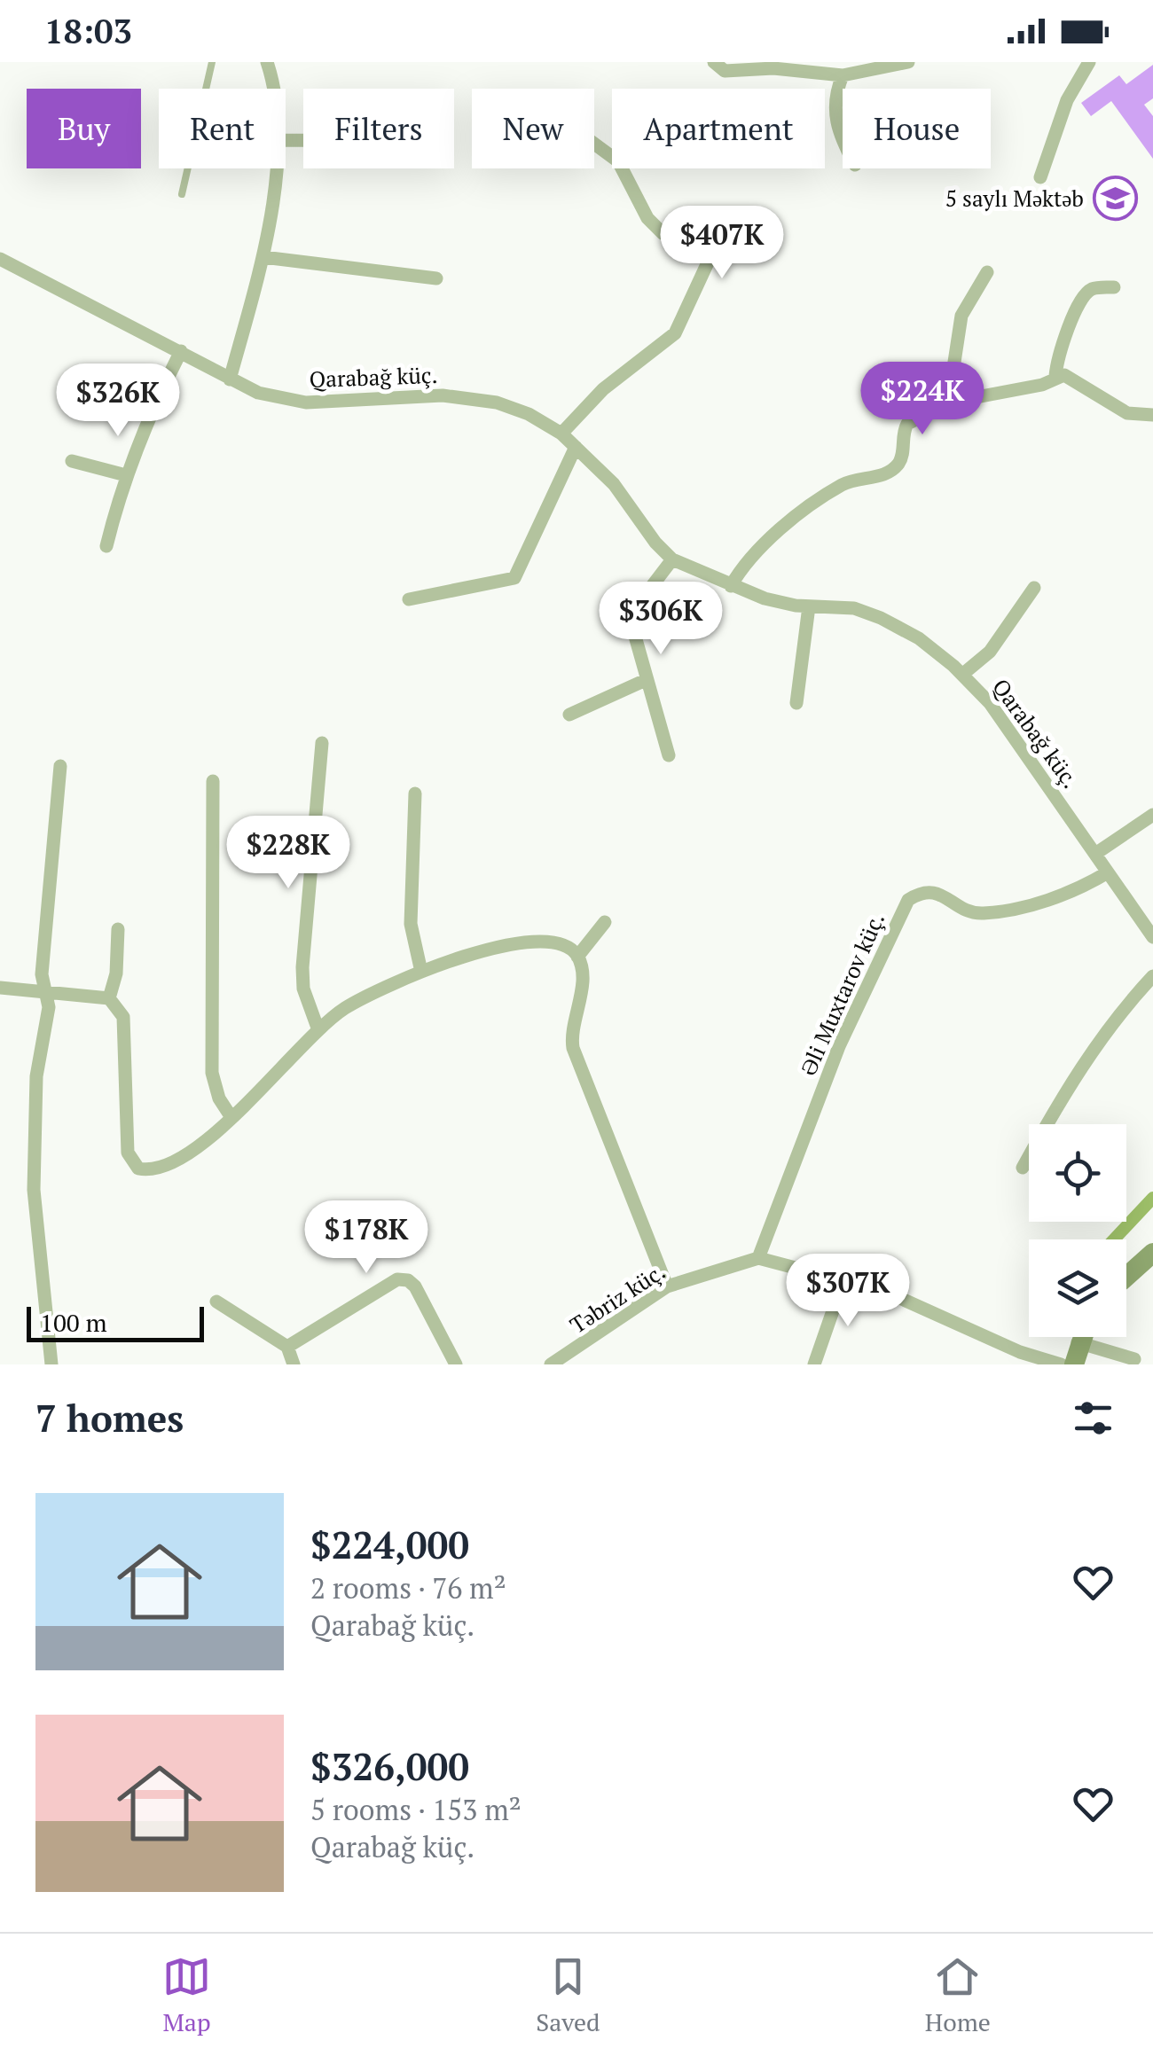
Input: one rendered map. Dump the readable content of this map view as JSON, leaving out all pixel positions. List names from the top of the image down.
{
  "streets": {
    "street": ["Qarabağ küç.", "Əli Muxtarov küç.", "Təbriz küç."]
  },
  "crossings": [
    ["Qarabağ küç.", "Əli Muxtarov küç."],
    ["Əli Muxtarov küç.", "Təbriz küç."]
  ],
  "places": {
    "school or university": ["5 saylı Məktəb"]
  },
  "scale_bar": "100 m",
  "page": {
    "status": "18:03",
    "chip": [
      "Buy",
      "Rent",
      "Filters",
      "New",
      "Apartment",
      "House"
    ],
    "price": [
      "$407K",
      "$224K",
      "$326K",
      "$306K",
      "$228K",
      "$178K",
      "$307K"
    ],
    "scale": "100 m",
    "heading": "7 homes",
    "list": [
      {
        "name": "$224,000",
        "note": "2 rooms · 76 m² · Qarabağ küç."
      },
      {
        "name": "$326,000",
        "note": "5 rooms · 153 m² · Qarabağ küç."
      }
    ],
    "tabs": ["Map", "Saved", "Home"]
  }
}
